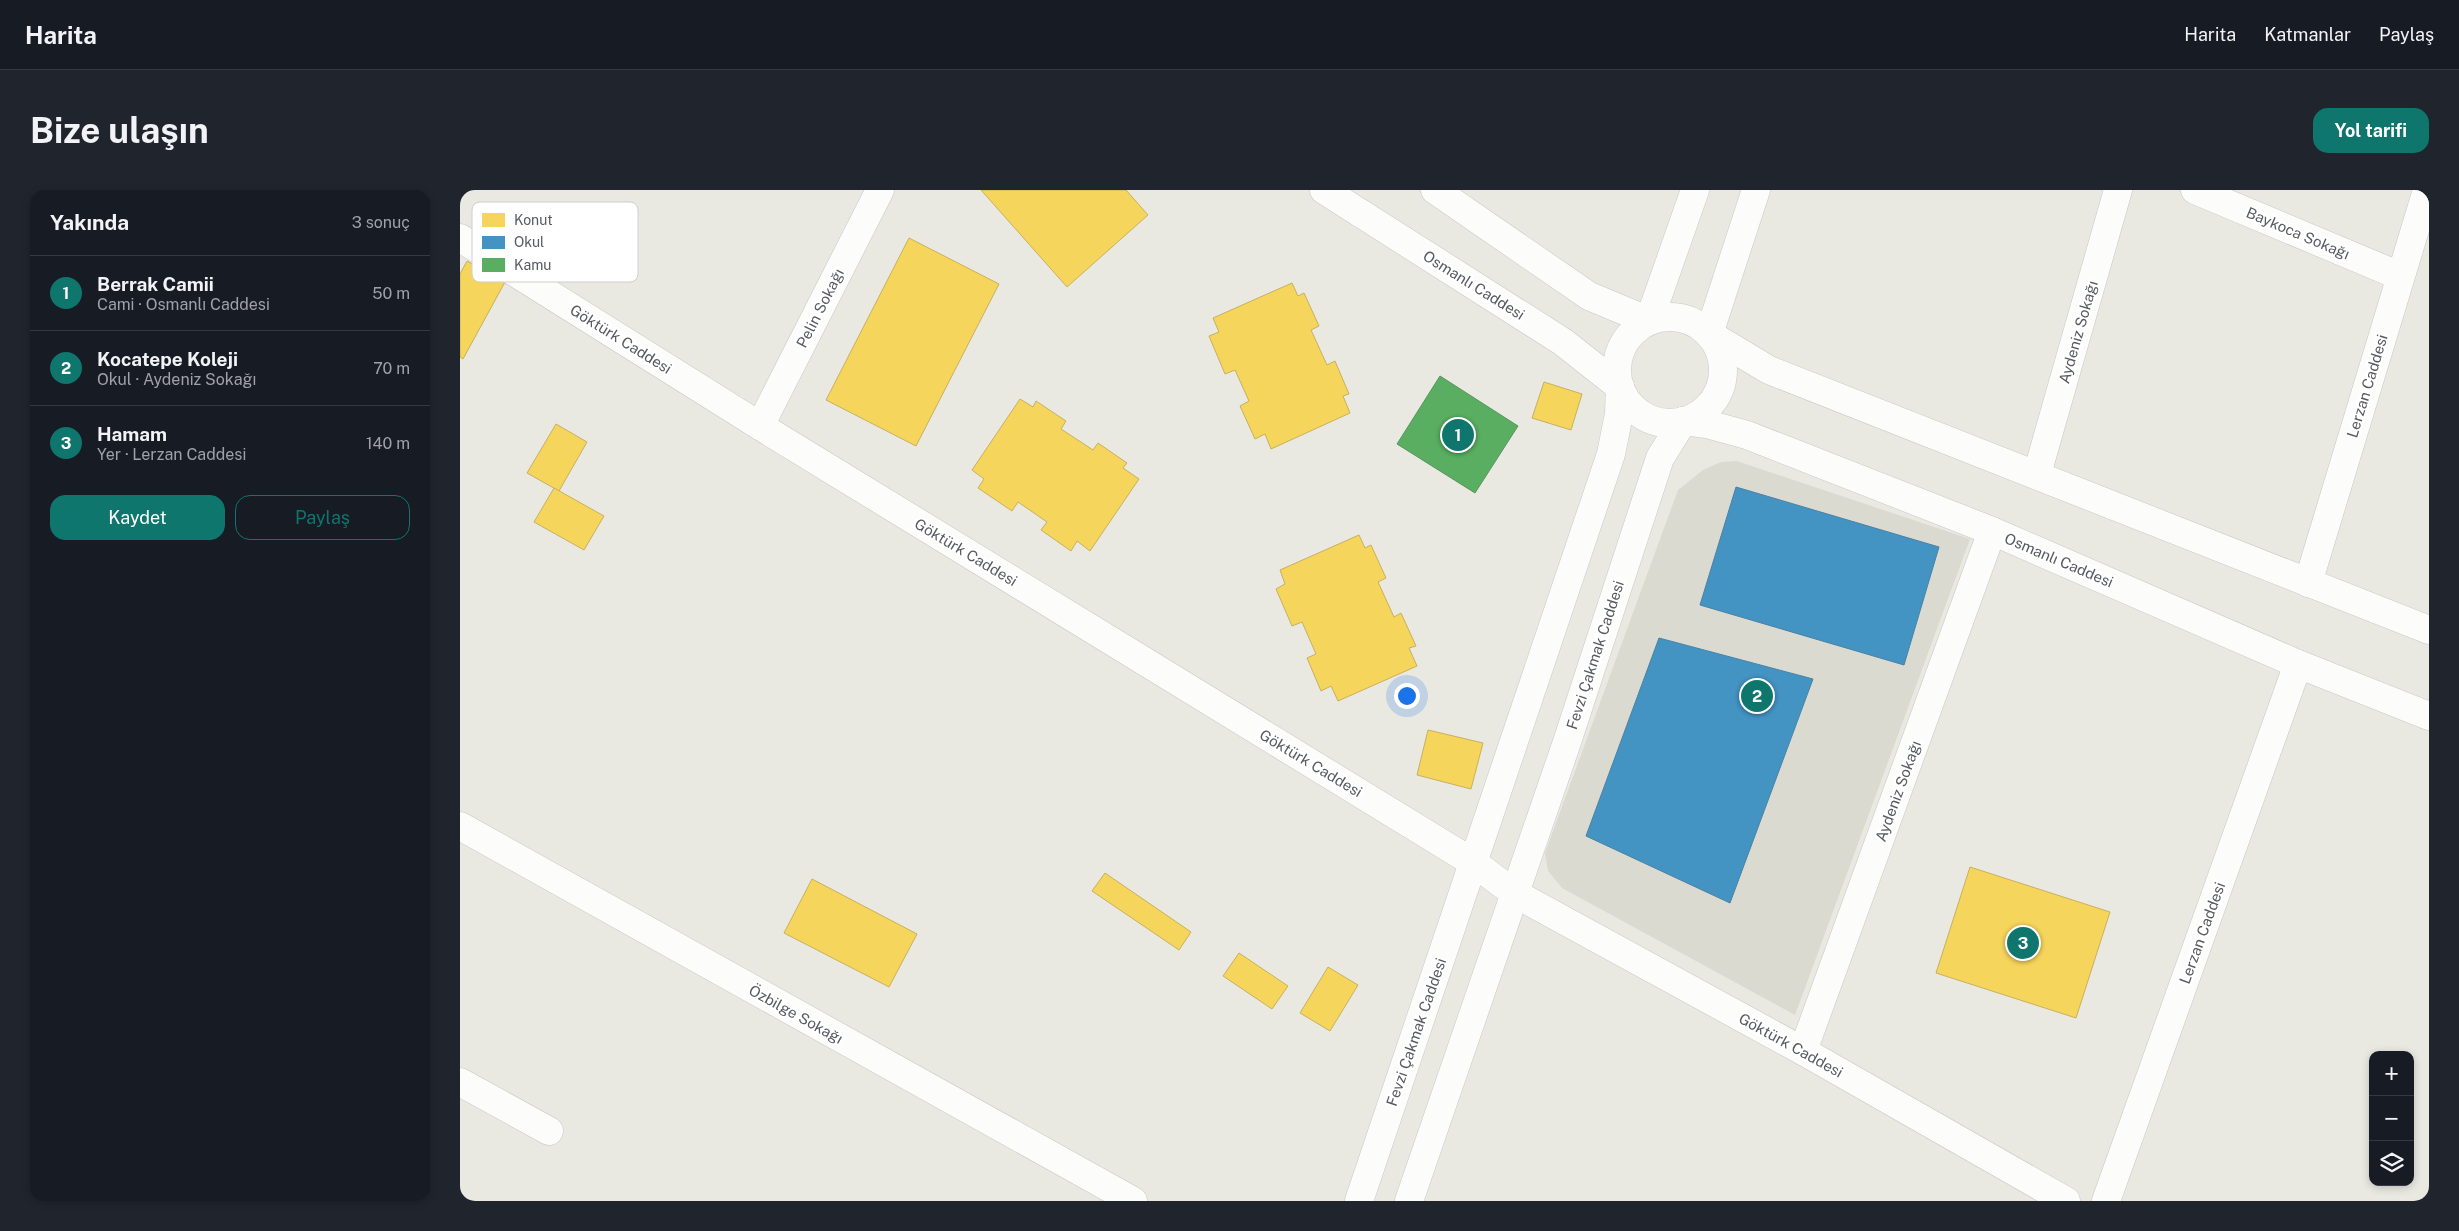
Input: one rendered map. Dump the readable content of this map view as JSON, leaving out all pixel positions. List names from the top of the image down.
{
  "streets": {
    "street": [
      "Baykoca Sokağı",
      "Osmanlı Caddesi",
      "Pelin Sokağı",
      "Aydeniz Sokağı",
      "Göktürk Caddesi",
      "Lerzan Caddesi",
      "Fevzi Çakmak Caddesi",
      "Özbilge Sokağı"
    ]
  },
  "crossings": [
    ["Baykoca Sokağı", "Lerzan Caddesi"],
    ["Osmanlı Caddesi", "Aydeniz Sokağı"],
    ["Osmanlı Caddesi", "Lerzan Caddesi"],
    ["Osmanlı Caddesi", "Fevzi Çakmak Caddesi"],
    ["Pelin Sokağı", "Göktürk Caddesi"],
    ["Aydeniz Sokağı", "Göktürk Caddesi"],
    ["Göktürk Caddesi", "Fevzi Çakmak Caddesi"]
  ],
  "legend": ["Konut", "Okul", "Kamu"],
  "page": {
    "header": "Harita",
    "nav": ["Harita", "Katmanlar", "Paylaş"],
    "buttons": [
      "Yol tarifi",
      ["Kaydet", "Paylaş"]
    ],
    "title": "Bize ulaşın",
    "heading": ["Yakında", "3 sonuç"],
    "list": [
      {
        "mark": "1",
        "name": "Berrak Camii",
        "note": "Cami · Osmanlı Caddesi",
        "value": "50 m"
      },
      {
        "mark": "2",
        "name": "Kocatepe Koleji",
        "note": "Okul · Aydeniz Sokağı",
        "value": "70 m"
      },
      {
        "mark": "3",
        "name": "Hamam",
        "note": "Yer · Lerzan Caddesi",
        "value": "140 m"
      }
    ],
    "pins": ["1", "2", "3"],
    "map_buttons": ["+", "−"]
  }
}
